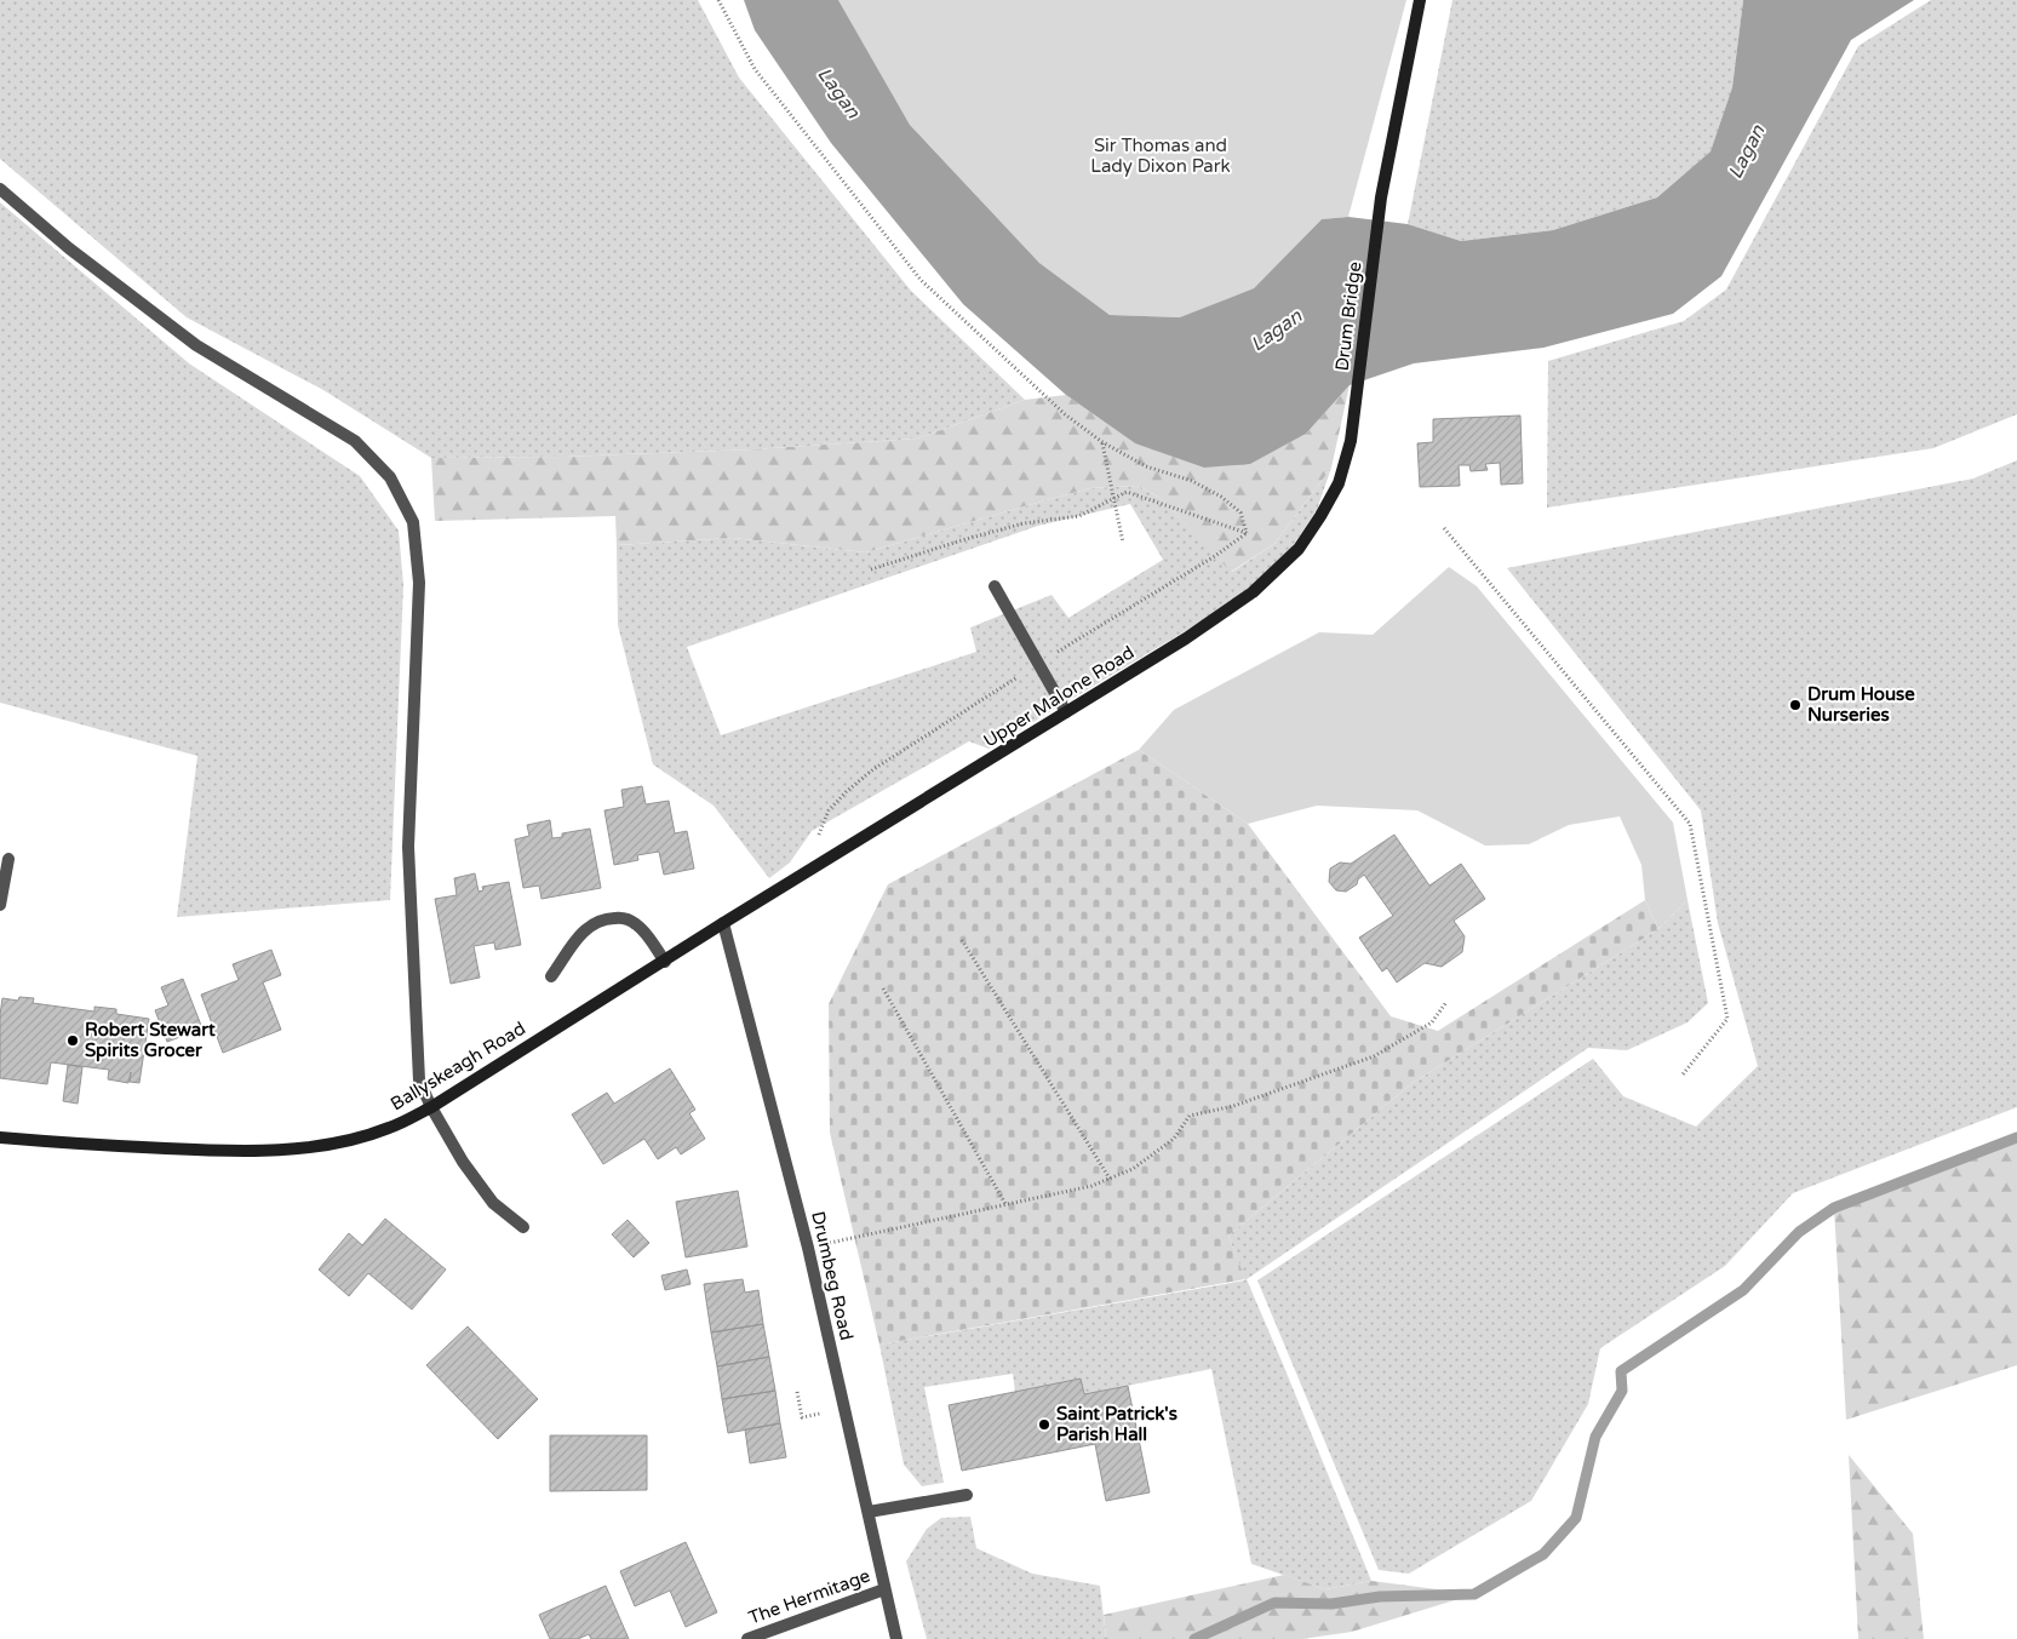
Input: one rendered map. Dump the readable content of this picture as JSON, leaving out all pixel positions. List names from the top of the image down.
{
  "streets": {
    "main road": ["Drum Bridge", "Upper Malone Road", "Ballyskeagh Road"],
    "street": ["Drumbeg Road", "The Hermitage"]
  },
  "crossings": [
    ["Drum Bridge", "Upper Malone Road"],
    ["Upper Malone Road", "Ballyskeagh Road"],
    ["Upper Malone Road", "Drumbeg Road"],
    ["Ballyskeagh Road", "Drumbeg Road"],
    ["Drumbeg Road", "The Hermitage"]
  ],
  "water": ["Lagan"],
  "parks": ["Sir Thomas and Lady Dixon Park"],
  "places": ["Drum House Nurseries", "Robert Stewart Spirits Grocer", "Saint Patrick's Parish Hall"]
}
